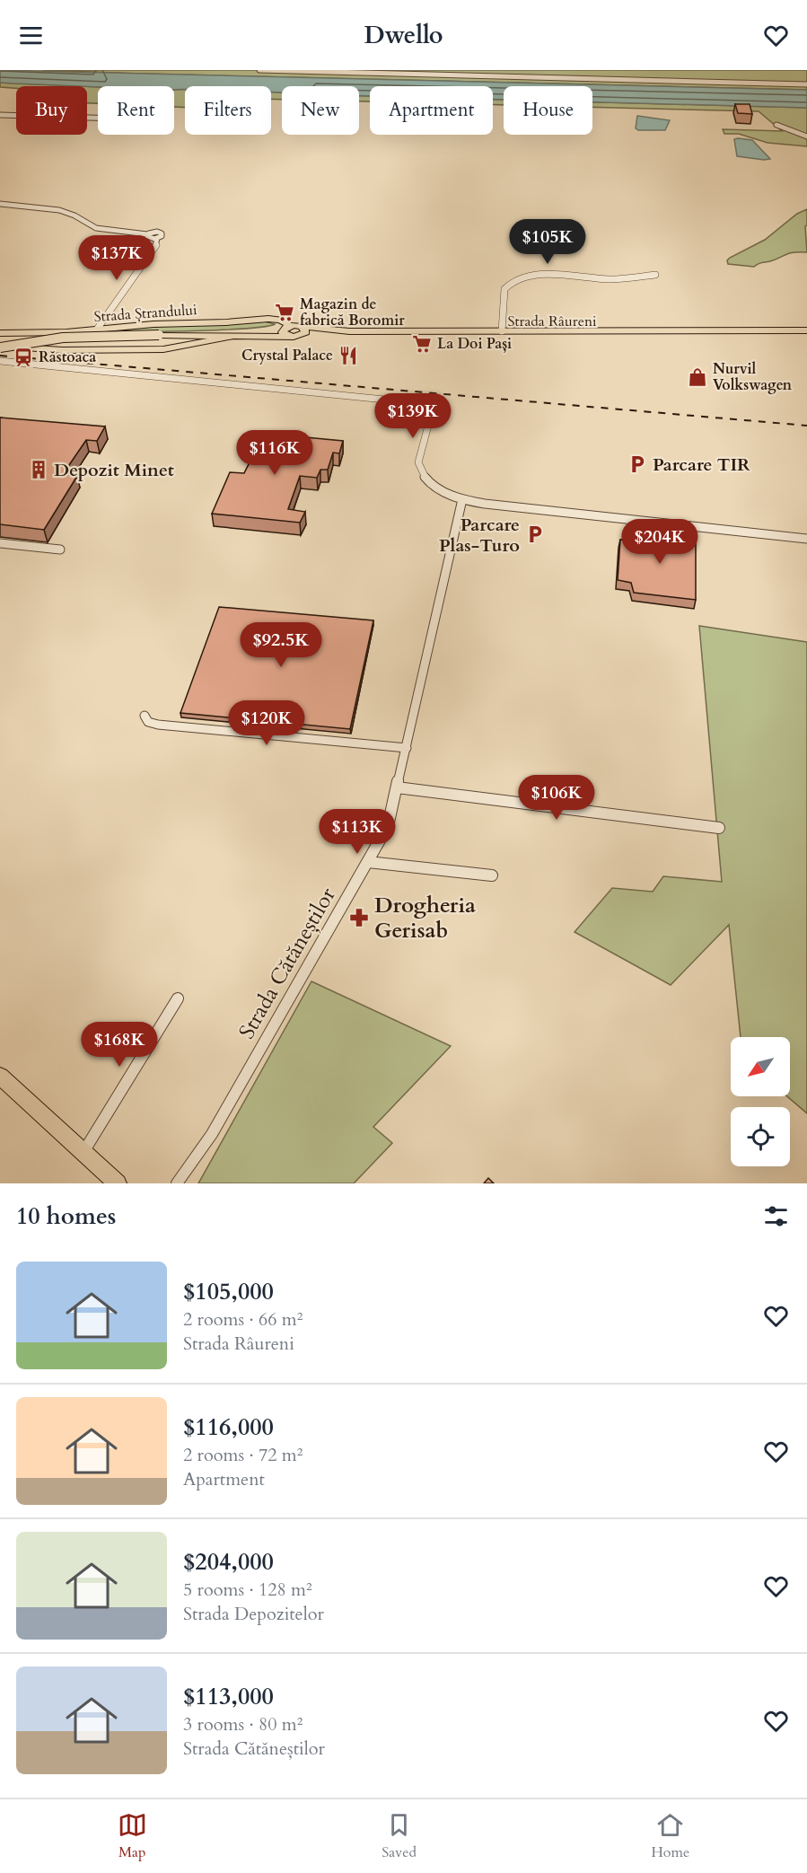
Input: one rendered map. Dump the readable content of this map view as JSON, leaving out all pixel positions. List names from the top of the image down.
{
  "streets": {
    "main road": ["Strada Ștrandului", "Strada Râureni"],
    "street": ["Strada Cătăneștilor"]
  },
  "crossings": [
    ["Strada Ștrandului", "Strada Râureni"]
  ],
  "places": {
    "supermarket": ["Magazin de fabrică Boromir", "La Doi Pași"],
    "restaurant": ["Crystal Palace"],
    "station": ["Răstoaca"],
    "shop": ["Nurvil Volkswagen"],
    "parking": ["Parcare TIR", "Parcare Plas-Turo"],
    "building": ["Depozit Minet"],
    "pharmacy": ["Drogheria Gerisab"]
  },
  "north": "bottom left",
  "page": {
    "header": "Dwello",
    "chip": [
      "Buy",
      "Rent",
      "Filters",
      "New",
      "Apartment",
      "House"
    ],
    "price": [
      "$105K",
      "$137K",
      "$139K",
      "$116K",
      "$204K",
      "$92.5K",
      "$120K",
      "$106K",
      "$113K",
      "$168K"
    ],
    "heading": "10 homes",
    "list": [
      {
        "name": "$105,000",
        "note": "2 rooms · 66 m² · Strada Râureni"
      },
      {
        "name": "$116,000",
        "note": "2 rooms · 72 m² · Apartment"
      },
      {
        "name": "$204,000",
        "note": "5 rooms · 128 m² · Strada Depozitelor"
      },
      {
        "name": "$113,000",
        "note": "3 rooms · 80 m² · Strada Cătăneștilor"
      }
    ],
    "tabs": ["Map", "Saved", "Home"]
  }
}
